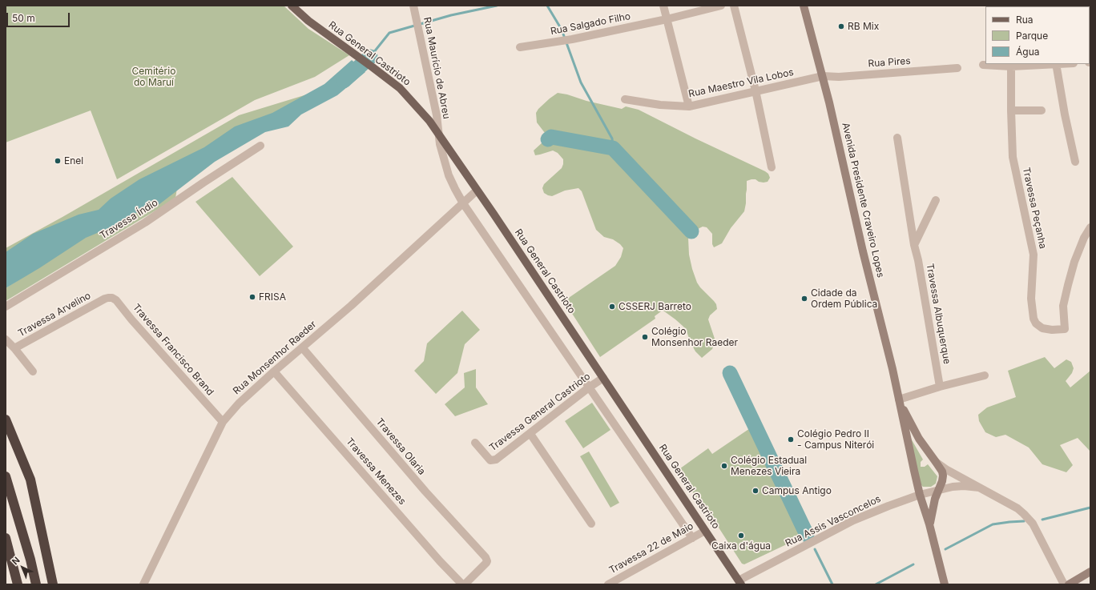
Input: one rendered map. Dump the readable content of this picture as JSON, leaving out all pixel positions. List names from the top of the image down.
{
  "streets": {
    "main road": ["Rua General Castrioto", "Avenida Presidente Craveiro Lopes"],
    "street": [
      "Rua Salgado Filho",
      "Rua Pires",
      "Rua Maurício de Abreu",
      "Rua Maestro Vila Lobos",
      "Travessa Peçanha",
      "Travessa Índio",
      "Travessa Albuquerque",
      "Travessa Arvelino",
      "Travessa Francisco Brand",
      "Rua Monsenhor Raeder",
      "Travessa General Castrioto",
      "Travessa Olaria",
      "Travessa Menezes",
      "Rua Assis Vasconcelos",
      "Travessa 22 de Maio"
    ]
  },
  "crossings": [
    ["Rua General Castrioto", "Rua Maurício de Abreu"],
    ["Rua General Castrioto", "Rua Monsenhor Raeder"],
    ["Rua General Castrioto", "Travessa General Castrioto"],
    ["Rua General Castrioto", "Rua Assis Vasconcelos"],
    ["Rua General Castrioto", "Travessa 22 de Maio"],
    ["Rua Pires", "Rua Maestro Vila Lobos"],
    ["Rua Pires", "Avenida Presidente Craveiro Lopes"],
    ["Rua Maurício de Abreu", "Rua Monsenhor Raeder"],
    ["Rua Maurício de Abreu", "Travessa General Castrioto"],
    ["Rua Maurício de Abreu", "Travessa 22 de Maio"],
    ["Rua Maestro Vila Lobos", "Avenida Presidente Craveiro Lopes"],
    ["Avenida Presidente Craveiro Lopes", "Rua Assis Vasconcelos"],
    ["Travessa Arvelino", "Travessa Francisco Brand"],
    ["Travessa Francisco Brand", "Rua Monsenhor Raeder"],
    ["Rua Monsenhor Raeder", "Travessa Olaria"],
    ["Rua Monsenhor Raeder", "Travessa Menezes"]
  ],
  "parks": ["Cemitério do Maruí"],
  "places": [
    "RB Mix",
    "Enel",
    "FRISA",
    "Cidade da Ordem Pública",
    "CSSERJ Barreto",
    "Colégio Monsenhor Raeder",
    "Colégio Pedro II - Campus Niterói",
    "Colégio Estadual Menezes Vieira",
    "Campus Antigo",
    "Caixa d'água"
  ],
  "legend": ["Rua", "Parque", "Água"],
  "scale_bar": "50 m",
  "north": "top left"
}
